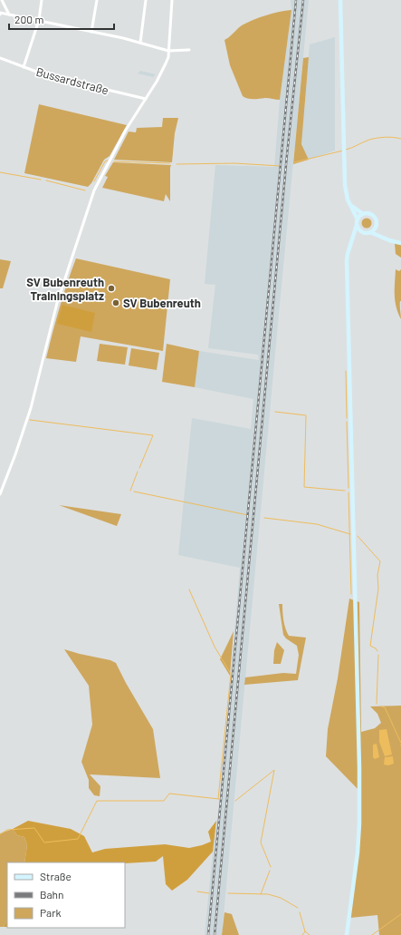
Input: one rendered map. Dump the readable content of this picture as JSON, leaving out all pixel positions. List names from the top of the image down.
{
  "streets": {
    "street": ["Bussardstraße"]
  },
  "places": ["SV Bubenreuth Trainingsplatz", "SV Bubenreuth"],
  "legend": ["Straße", "Bahn", "Park"],
  "scale_bar": "200 m"
}
